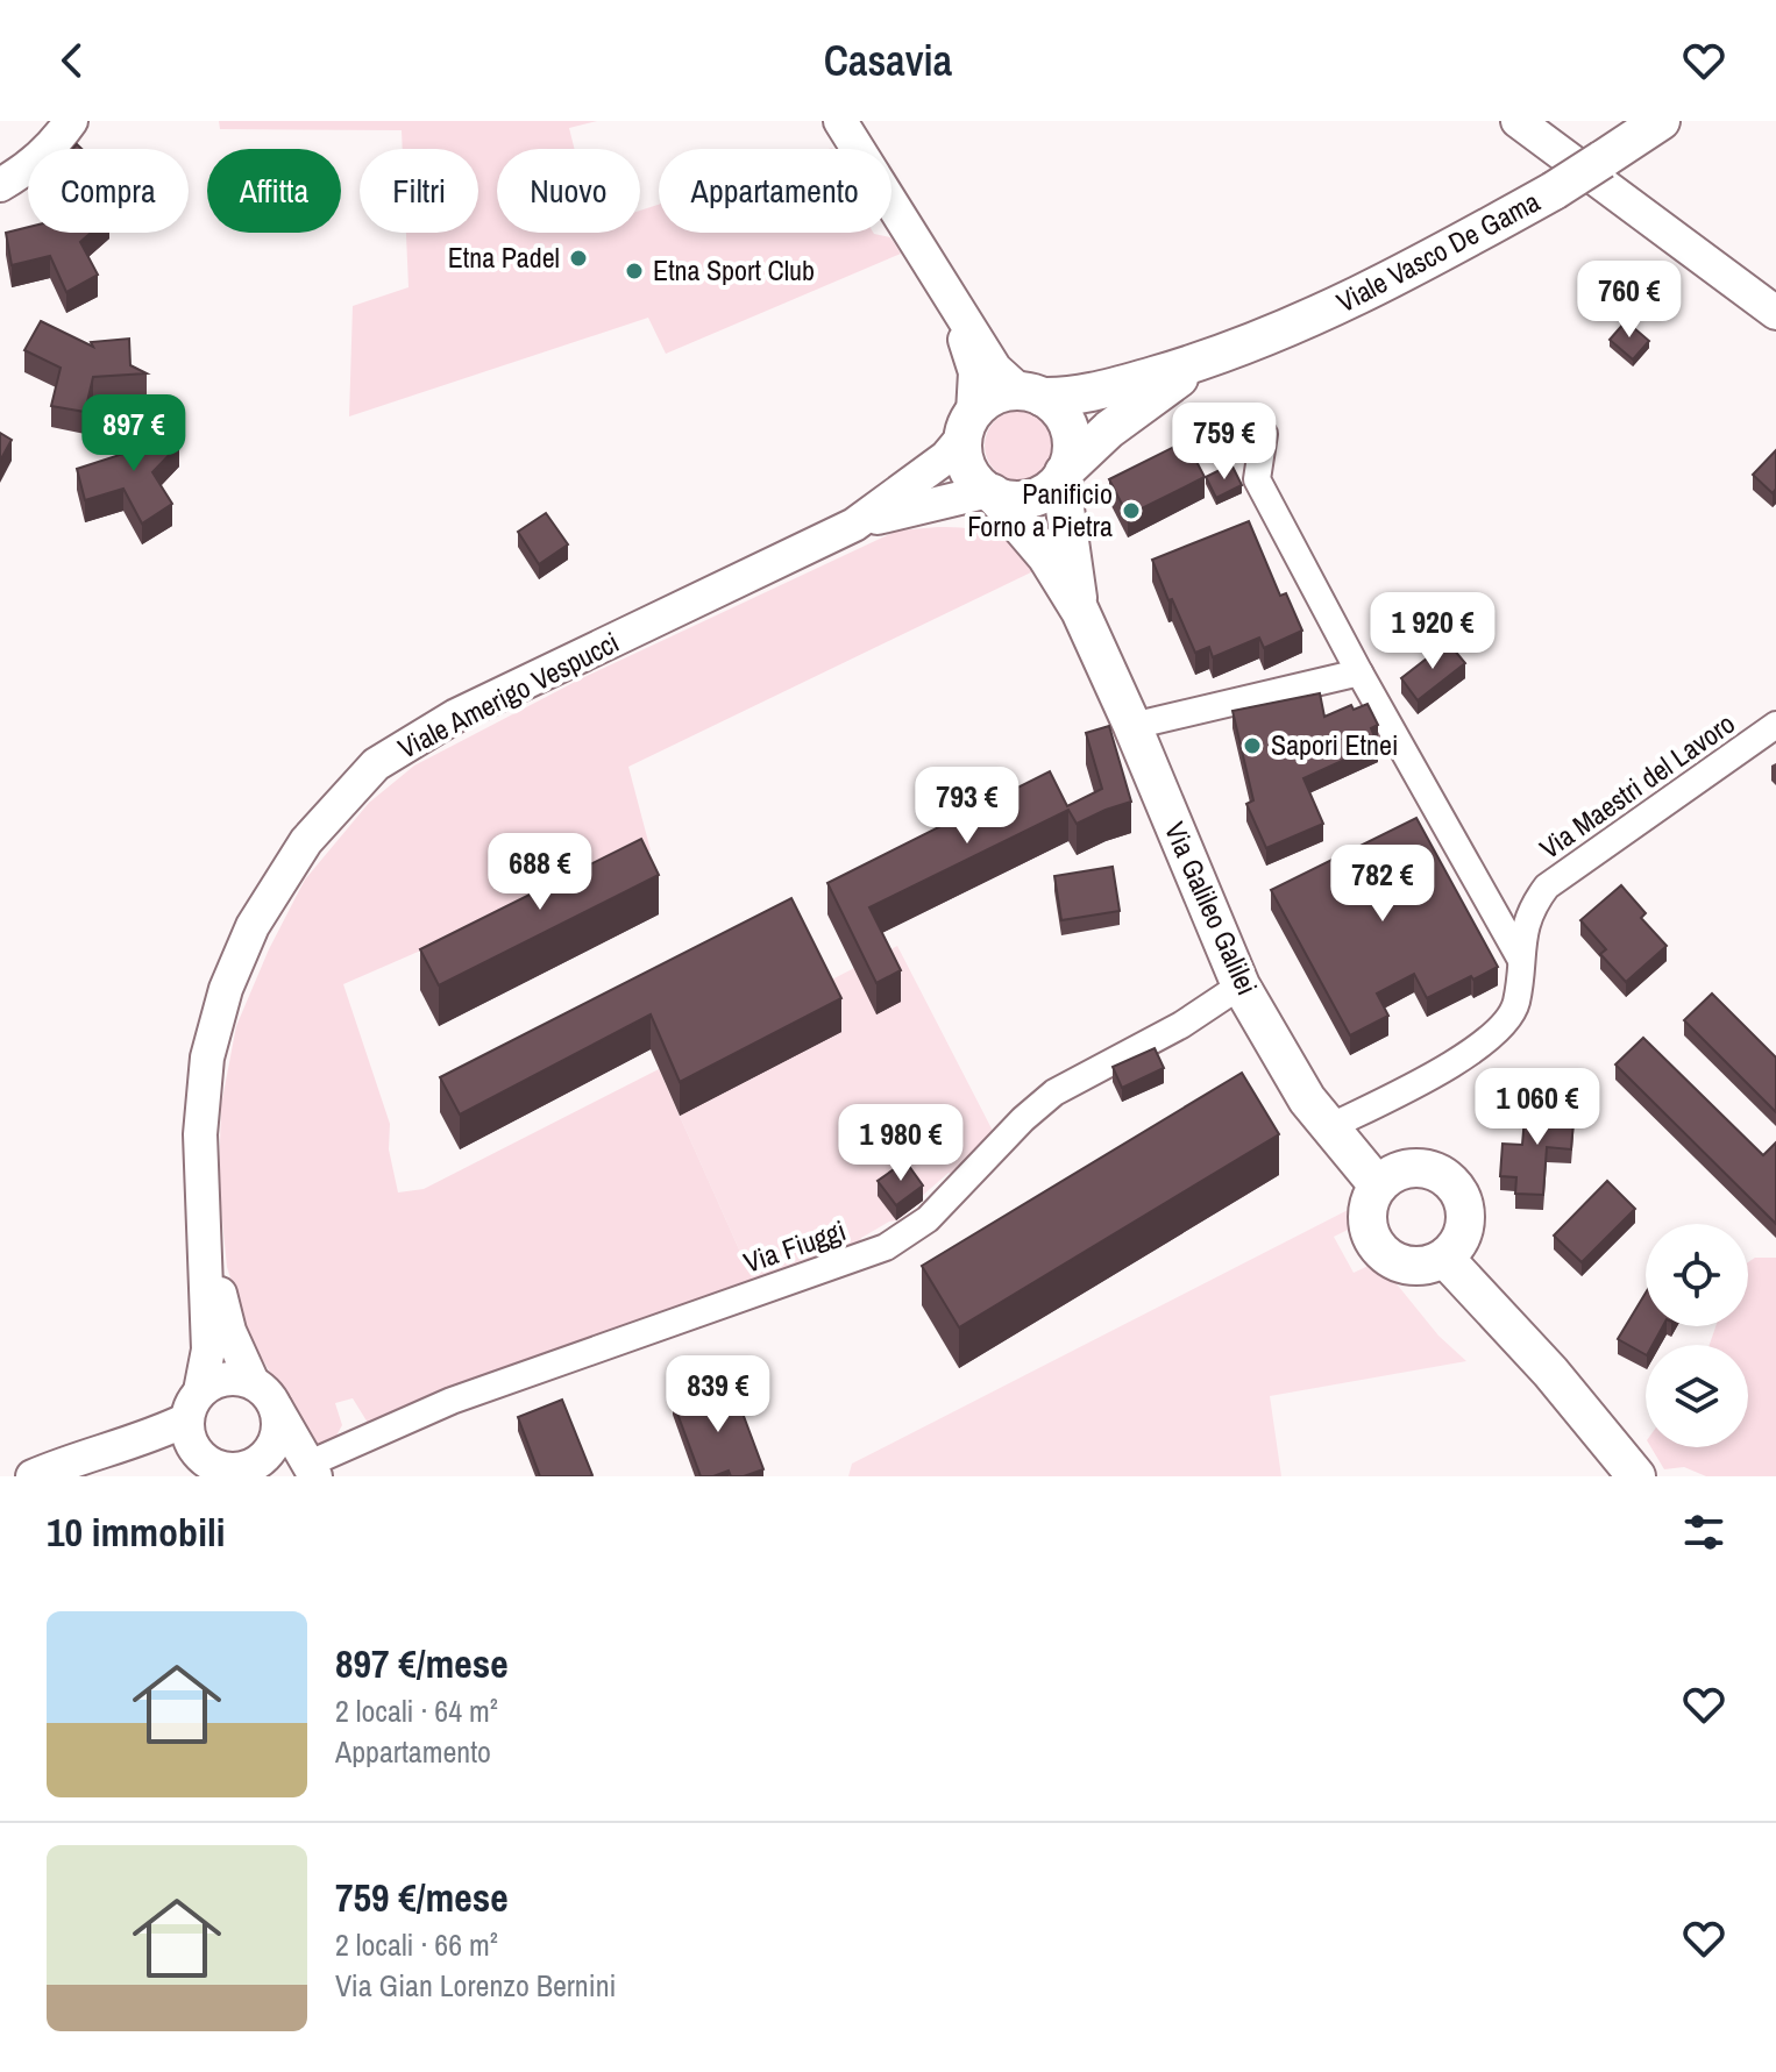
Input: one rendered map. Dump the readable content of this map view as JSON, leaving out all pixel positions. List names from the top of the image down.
{
  "streets": {
    "main road": ["Viale Vasco De Gama", "Via Galileo Galilei"],
    "street": ["Viale Amerigo Vespucci", "Via Maestri del Lavoro", "Via Fiuggi"]
  },
  "crossings": [
    ["Via Maestri del Lavoro", "Via Galileo Galilei"],
    ["Via Galileo Galilei", "Via Fiuggi"]
  ],
  "places": [
    "Etna Padel",
    "Etna Sport Club",
    "Panificio Forno a Pietra",
    "Sapori Etnei"
  ],
  "page": {
    "header": "Casavia",
    "chip": [
      "Compra",
      "Affitta",
      "Filtri",
      "Nuovo",
      "Appartamento"
    ],
    "price": [
      "760 €",
      "897 €",
      "759 €",
      "1 920 €",
      "793 €",
      "688 €",
      "782 €",
      "1 060 €",
      "1 980 €",
      "839 €"
    ],
    "heading": "10 immobili",
    "list": [
      {
        "name": "897 €/mese",
        "note": "2 locali · 64 m² · Appartamento"
      },
      {
        "name": "759 €/mese",
        "note": "2 locali · 66 m² · Via Gian Lorenzo Bernini"
      }
    ]
  }
}
